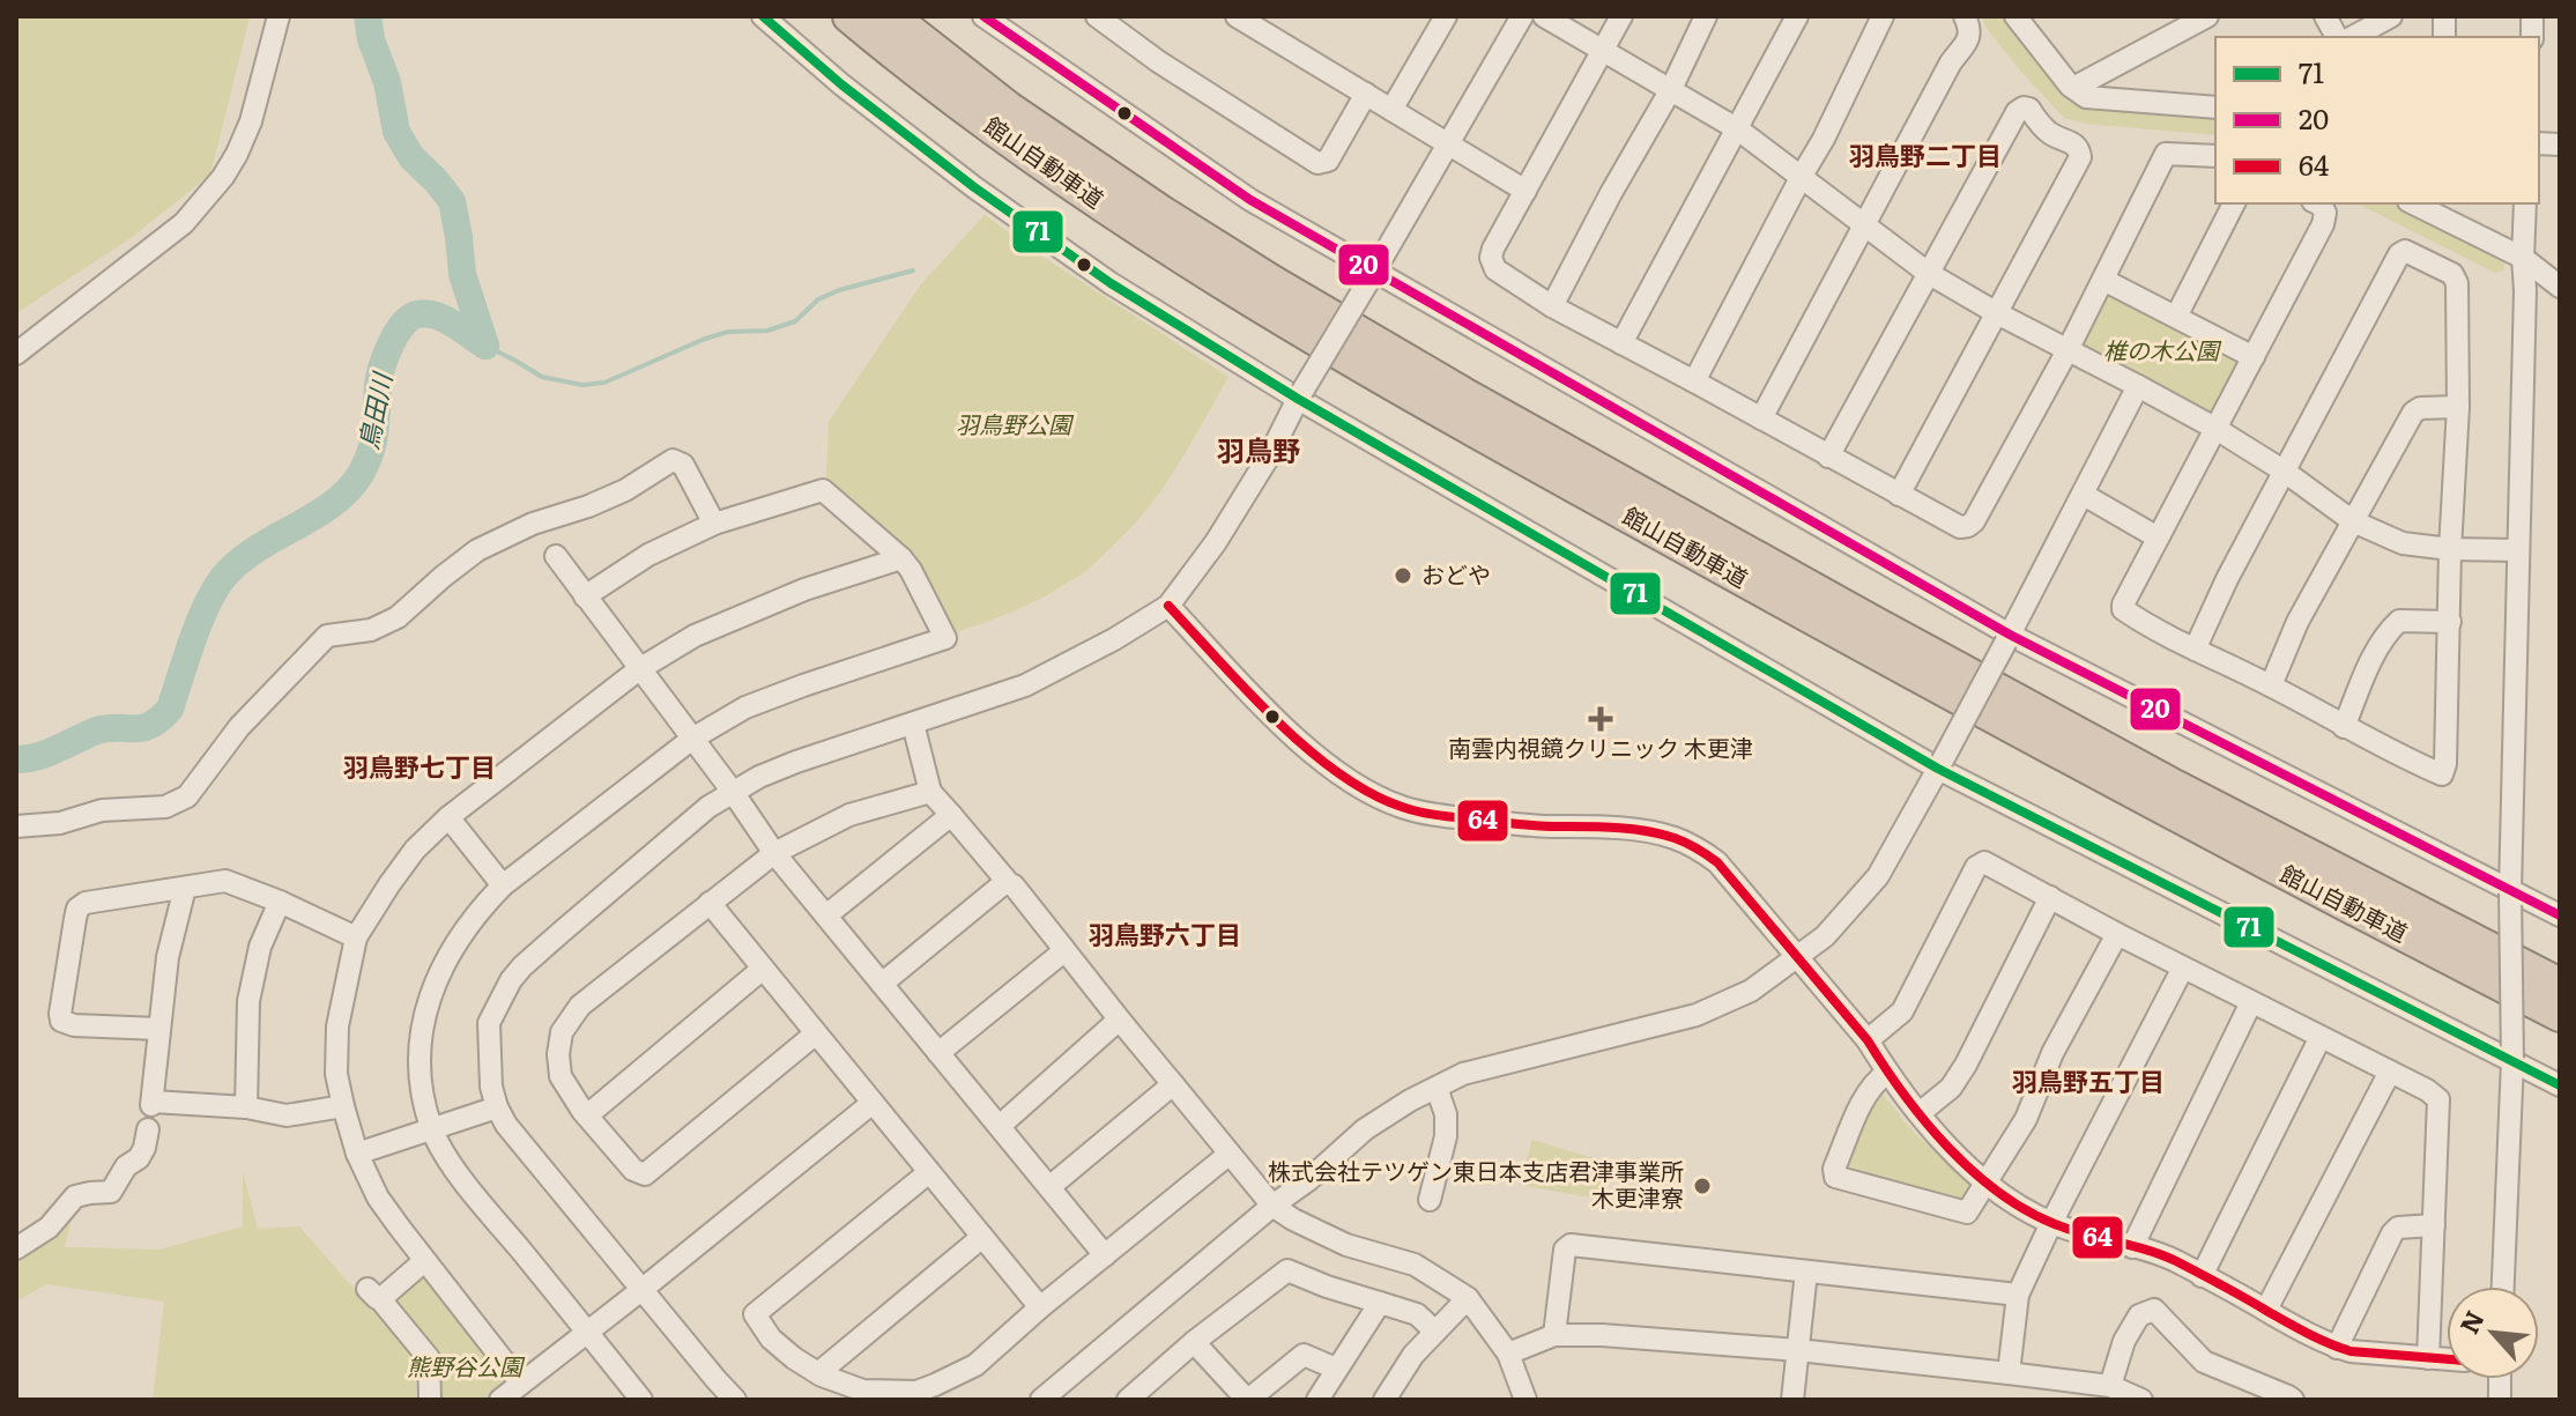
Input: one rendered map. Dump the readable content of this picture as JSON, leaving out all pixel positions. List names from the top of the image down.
{
  "streets": {
    "highway": ["館山自動車道"]
  },
  "districts": [
    "羽鳥野二丁目",
    "羽鳥野",
    "羽鳥野七丁目",
    "羽鳥野六丁目",
    "羽鳥野五丁目"
  ],
  "water": ["鳥田川"],
  "parks": ["椎の木公園", "羽鳥野公園", "熊野谷公園"],
  "places": {
    "other": ["おどや", "株式会社テツゲン東日本支店君津事業所 木更津寮"],
    "health": ["南雲内視鏡クリニック 木更津"]
  },
  "lines": ["transit line 71", "transit line 20", "transit line 64"],
  "legend": ["71", "20", "64"],
  "north": "top left"
}
